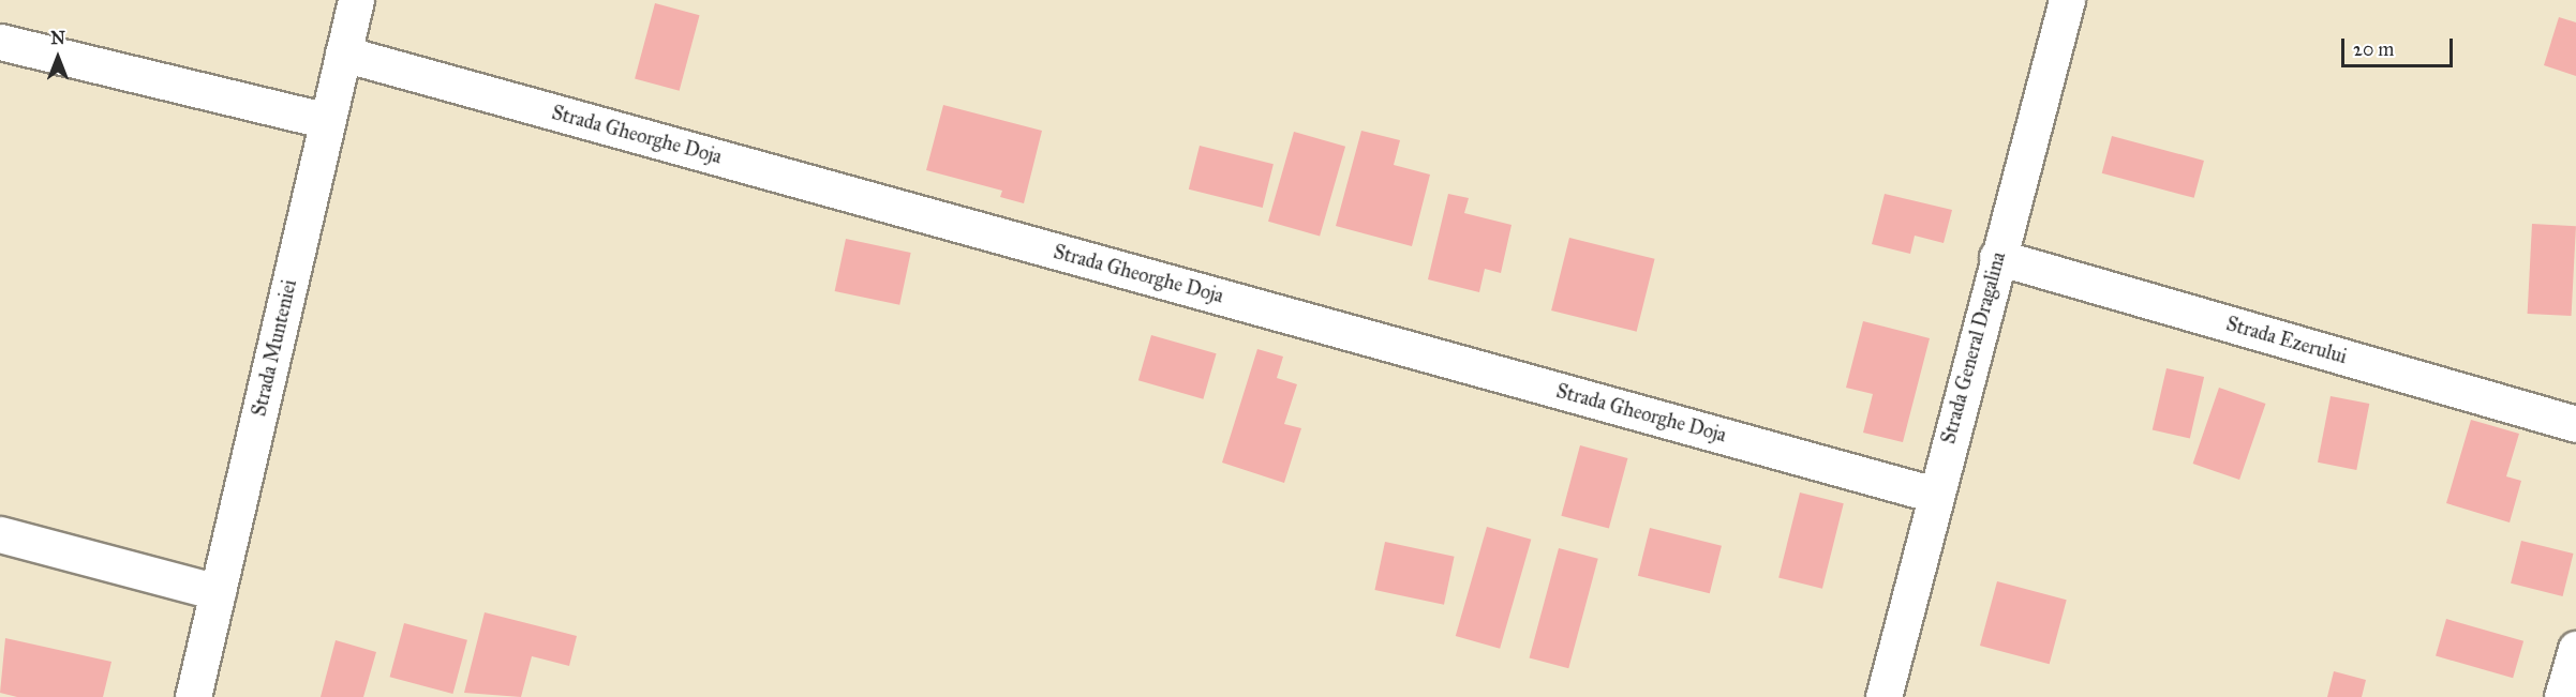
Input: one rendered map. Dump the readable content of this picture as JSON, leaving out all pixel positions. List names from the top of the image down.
{
  "streets": {
    "street": [
      "Strada Gheorghe Doja",
      "Strada Ezerului",
      "Strada Munteniei",
      "Strada General Dragalina"
    ]
  },
  "crossings": [
    ["Strada Gheorghe Doja", "Strada Munteniei"],
    ["Strada Gheorghe Doja", "Strada General Dragalina"],
    ["Strada Ezerului", "Strada General Dragalina"]
  ],
  "scale_bar": "20 m",
  "north": "top"
}
